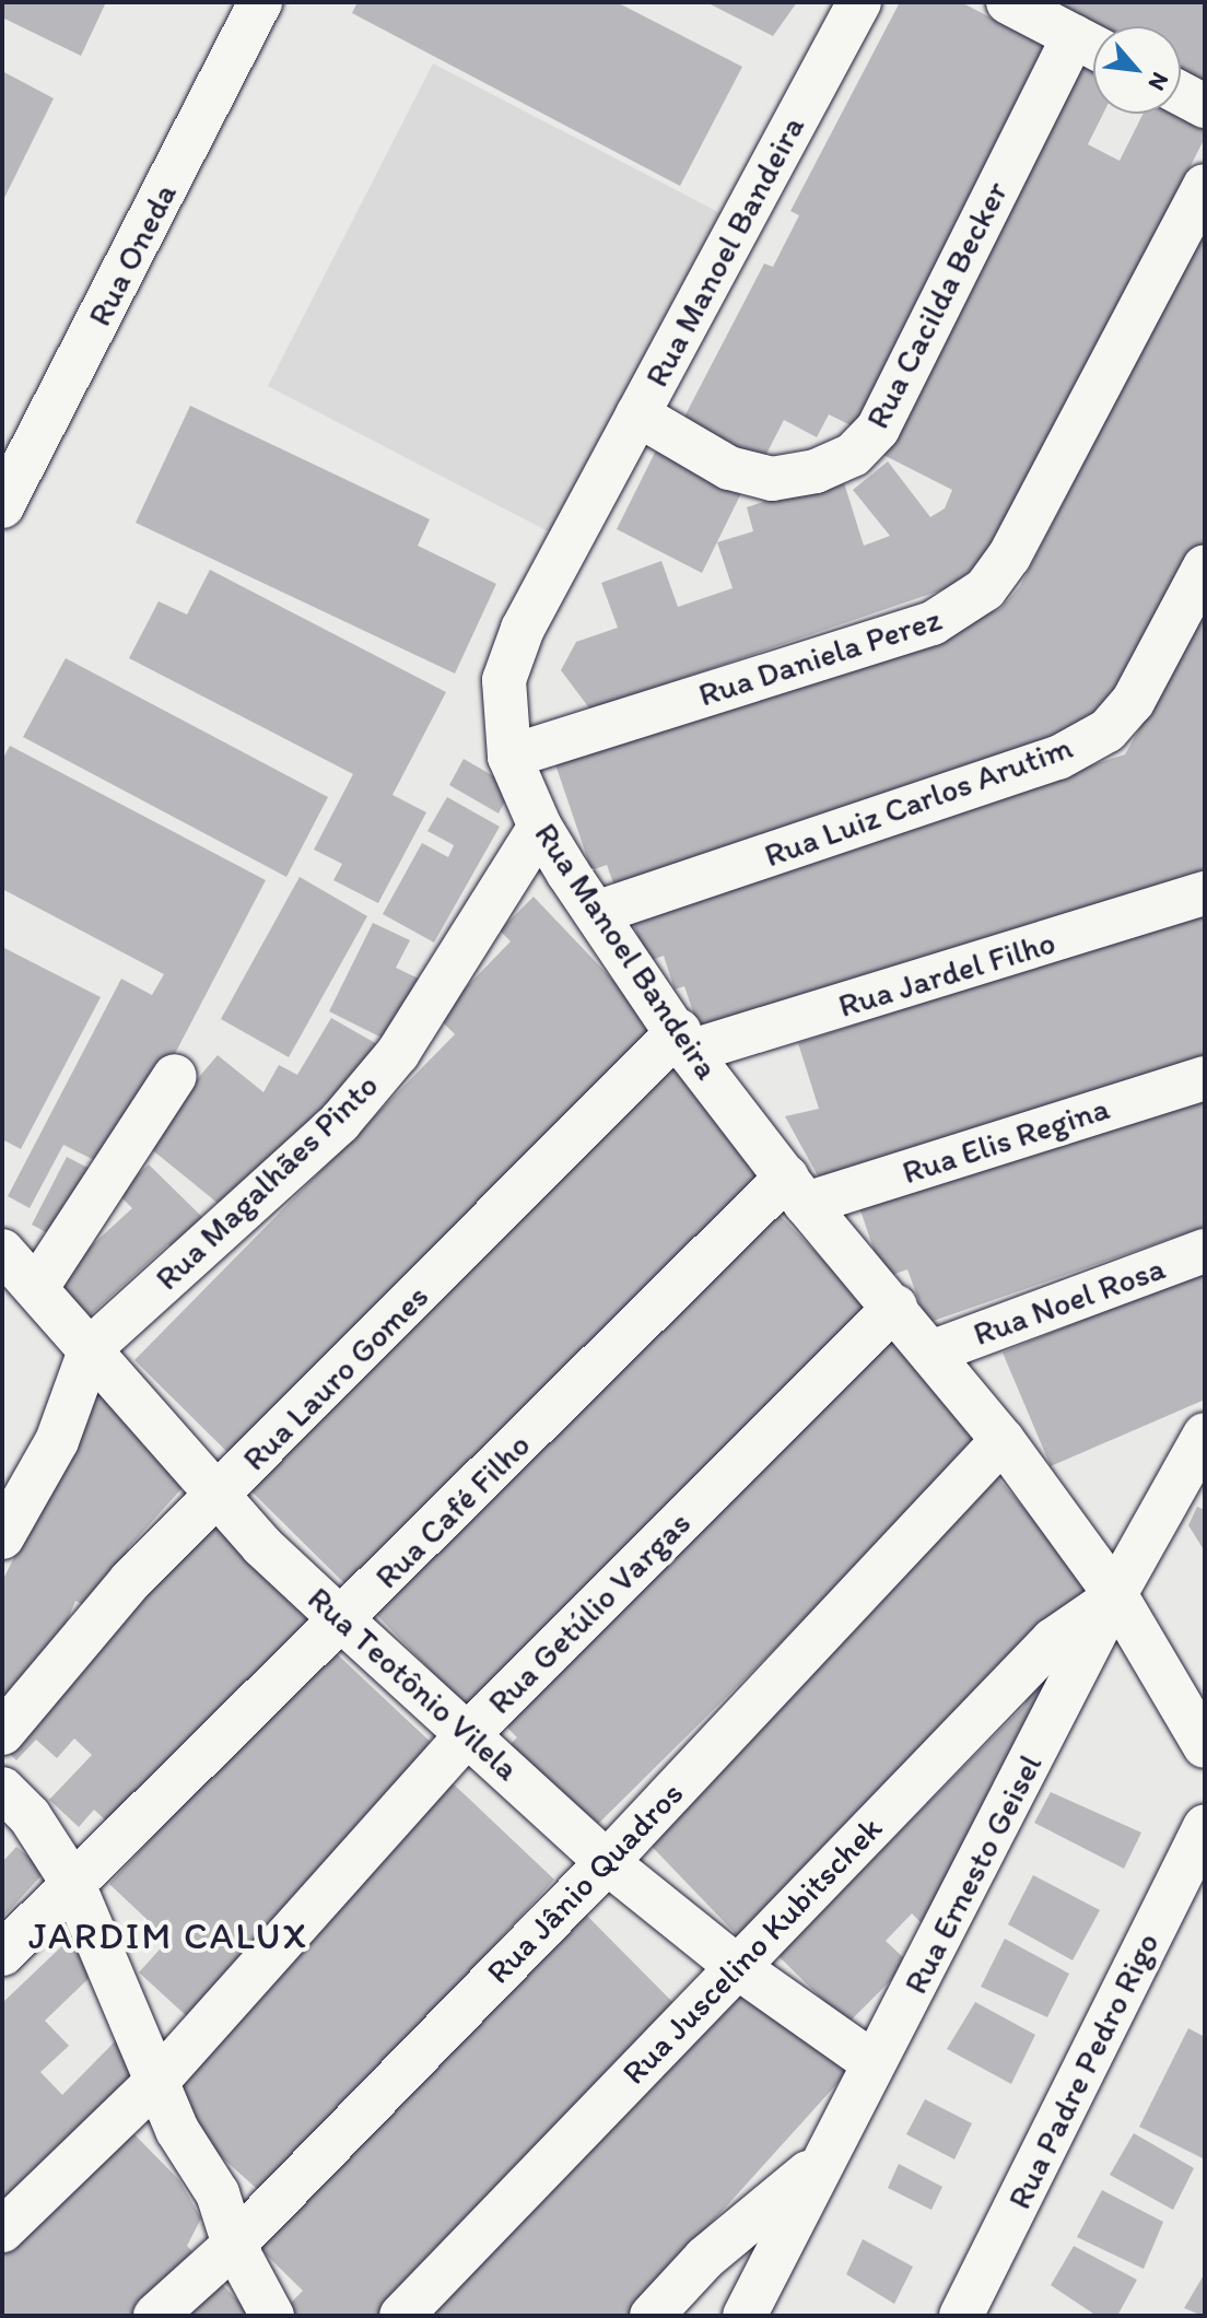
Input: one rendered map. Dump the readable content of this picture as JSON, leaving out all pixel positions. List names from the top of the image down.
{
  "streets": {
    "street": [
      "Rua Manoel Bandeira",
      "Rua Oneda",
      "Rua Cacilda Becker",
      "Rua Daniela Perez",
      "Rua Luiz Carlos Arutim",
      "Rua Jardel Filho",
      "Rua Elis Regina",
      "Rua Magalhães Pinto",
      "Rua Noel Rosa",
      "Rua Lauro Gomes",
      "Rua Café Filho",
      "Rua Getúlio Vargas",
      "Rua Teotônio Vilela",
      "Rua Ernesto Geisel",
      "Rua Jânio Quadros",
      "Rua Juscelino Kubitschek",
      "Rua Padre Pedro Rigo"
    ]
  },
  "crossings": [
    ["Rua Manoel Bandeira", "Rua Cacilda Becker"],
    ["Rua Manoel Bandeira", "Rua Daniela Perez"],
    ["Rua Manoel Bandeira", "Rua Luiz Carlos Arutim"],
    ["Rua Manoel Bandeira", "Rua Jardel Filho"],
    ["Rua Manoel Bandeira", "Rua Elis Regina"],
    ["Rua Manoel Bandeira", "Rua Magalhães Pinto"],
    ["Rua Manoel Bandeira", "Rua Noel Rosa"],
    ["Rua Manoel Bandeira", "Rua Lauro Gomes"],
    ["Rua Manoel Bandeira", "Rua Café Filho"],
    ["Rua Manoel Bandeira", "Rua Getúlio Vargas"],
    ["Rua Manoel Bandeira", "Rua Ernesto Geisel"],
    ["Rua Manoel Bandeira", "Rua Jânio Quadros"],
    ["Rua Manoel Bandeira", "Rua Juscelino Kubitschek"],
    ["Rua Jardel Filho", "Rua Lauro Gomes"],
    ["Rua Elis Regina", "Rua Café Filho"],
    ["Rua Magalhães Pinto", "Rua Teotônio Vilela"],
    ["Rua Lauro Gomes", "Rua Teotônio Vilela"],
    ["Rua Café Filho", "Rua Teotônio Vilela"],
    ["Rua Getúlio Vargas", "Rua Teotônio Vilela"],
    ["Rua Teotônio Vilela", "Rua Ernesto Geisel"],
    ["Rua Teotônio Vilela", "Rua Jânio Quadros"],
    ["Rua Teotônio Vilela", "Rua Juscelino Kubitschek"],
    ["Rua Ernesto Geisel", "Rua Juscelino Kubitschek"]
  ],
  "districts": ["JARDIM CALUX"],
  "north": "bottom right"
}
